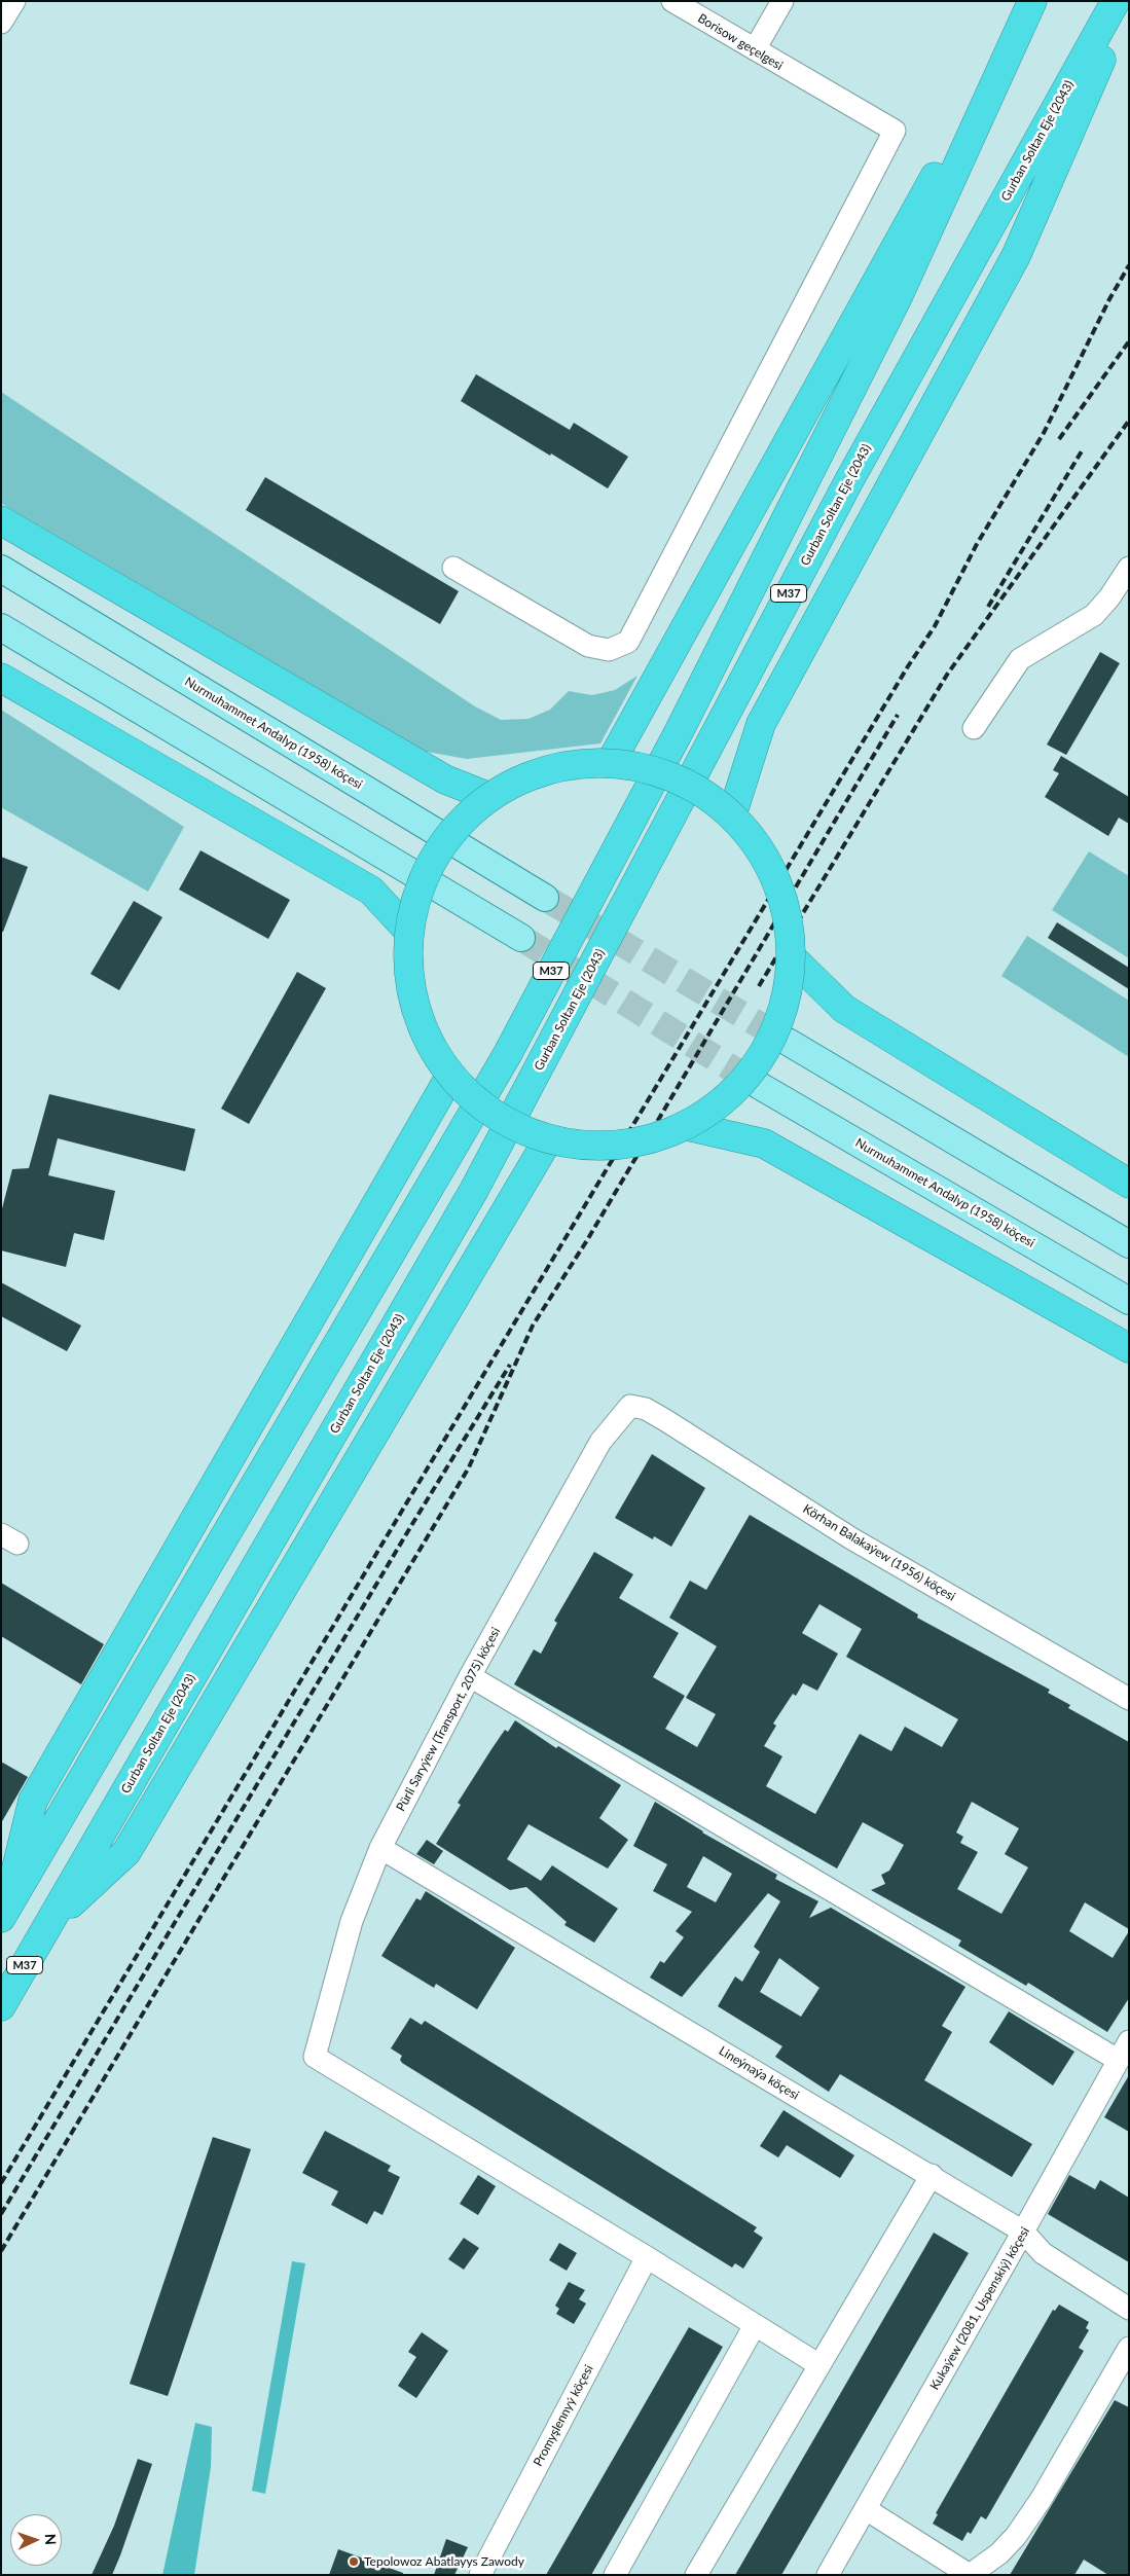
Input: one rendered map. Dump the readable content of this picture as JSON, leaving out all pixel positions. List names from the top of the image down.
{
  "streets": {
    "highway": ["Gurban Soltan Eje (2043)", "M37"],
    "main road": ["Nurmuhammet Andalyp (1958) köçesi"],
    "street": [
      "Borisow geçelgesi",
      "Körhan Balakaýew (1956) köçesi",
      "Pürli Saryýew (Transport, 2075) köçesi",
      "Lineýnaýa köçesi",
      "Kukaýew (2081, Uspenskiý) köçesi",
      "Promyşlennyý köçesi"
    ]
  },
  "crossings": [
    ["Körhan Balakaýew (1956) köçesi", "Pürli Saryýew (Transport, 2075) köçesi"],
    ["Pürli Saryýew (Transport, 2075) köçesi", "Lineýnaýa köçesi"],
    ["Pürli Saryýew (Transport, 2075) köçesi", "Promyşlennyý köçesi"],
    ["Lineýnaýa köçesi", "Kukaýew (2081, Uspenskiý) köçesi"]
  ],
  "places": ["Tepolowoz Abatlayys Zawody"],
  "north": "right"
}
